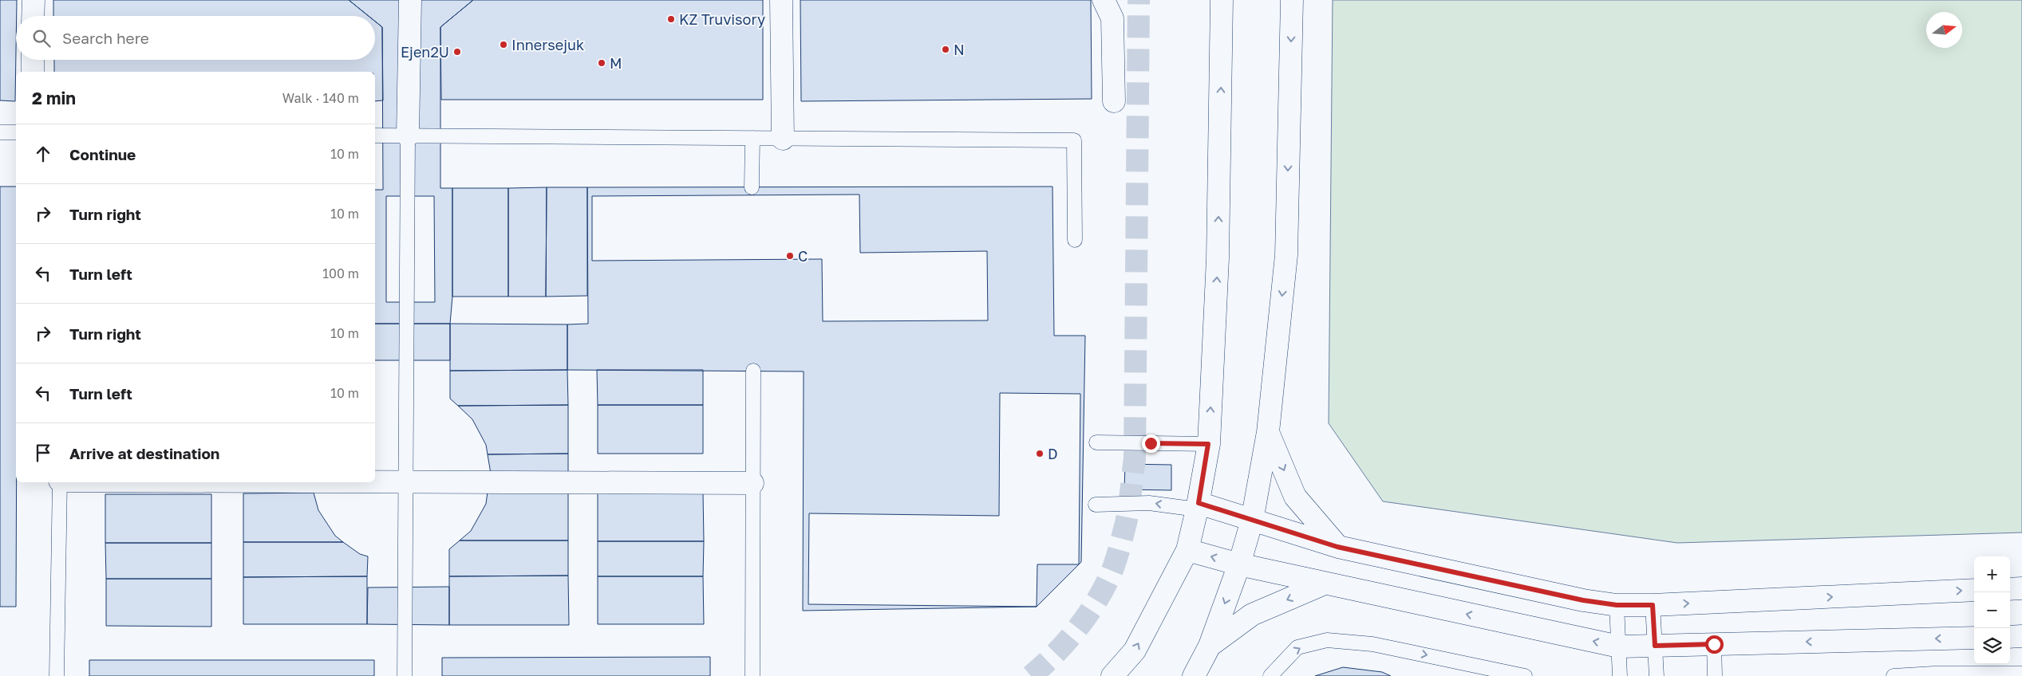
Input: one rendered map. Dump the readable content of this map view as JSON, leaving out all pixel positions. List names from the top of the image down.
{
  "places": [
    "KZ Truvisory",
    "Innersejuk",
    "N",
    "Ejen2U",
    "M",
    "C",
    "D"
  ],
  "north": "right",
  "page": {
    "search": "Search here",
    "heading": ["2 min", "Walk · 140 m"],
    "list": [
      ["Continue", "10 m"],
      ["Turn right", "10 m"],
      ["Turn left", "100 m"],
      ["Turn right", "10 m"],
      ["Turn left", "10 m"],
      "Arrive at destination"
    ],
    "map_buttons": ["+", "−"]
  }
}
